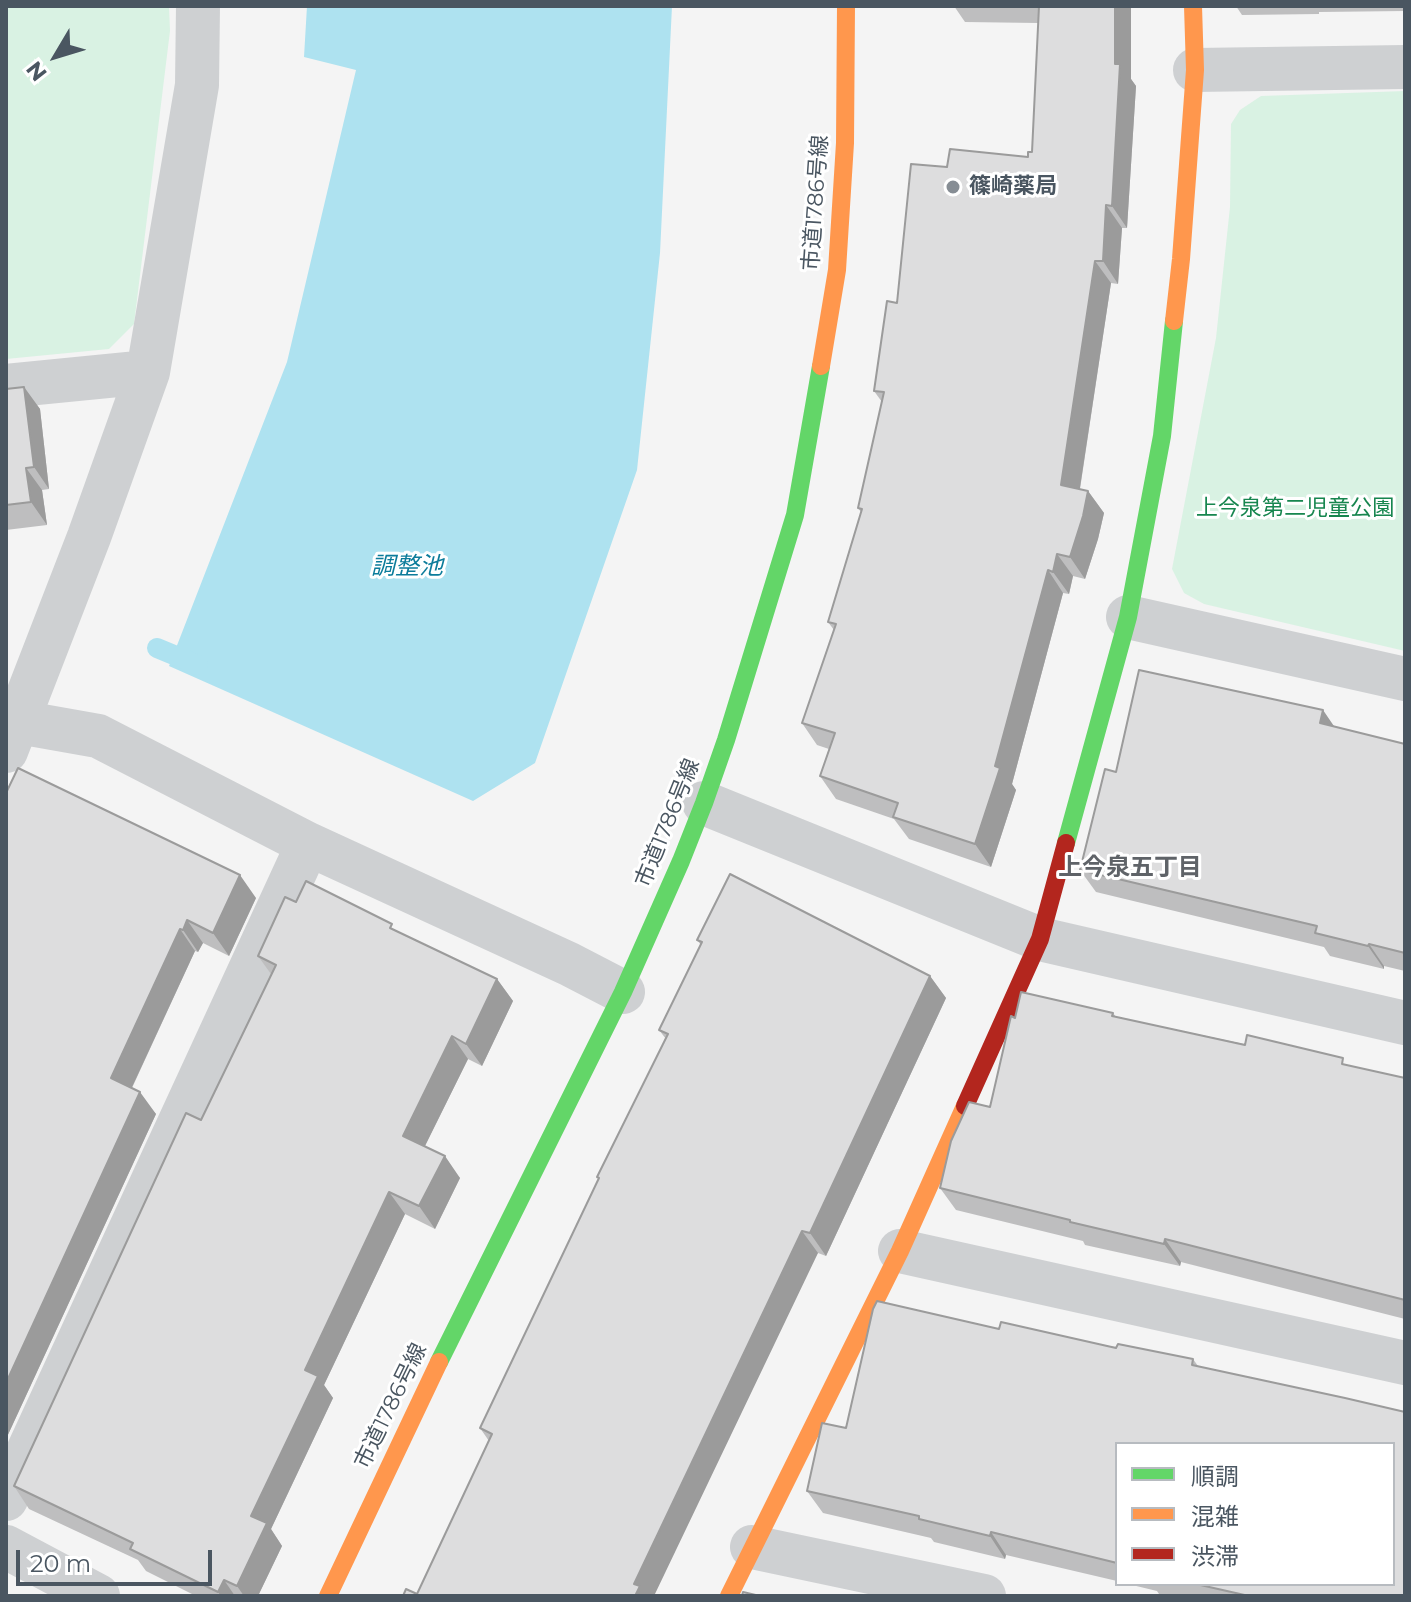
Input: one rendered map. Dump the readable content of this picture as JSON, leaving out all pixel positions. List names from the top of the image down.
{
  "streets": {
    "street": ["市道1786号線"]
  },
  "districts": ["上今泉五丁目"],
  "water": ["調整池"],
  "parks": ["上今泉第二児童公園"],
  "places": ["篠崎薬局"],
  "legend": ["順調", "混雑", "渋滞"],
  "scale_bar": "20 m",
  "north": "bottom left"
}
